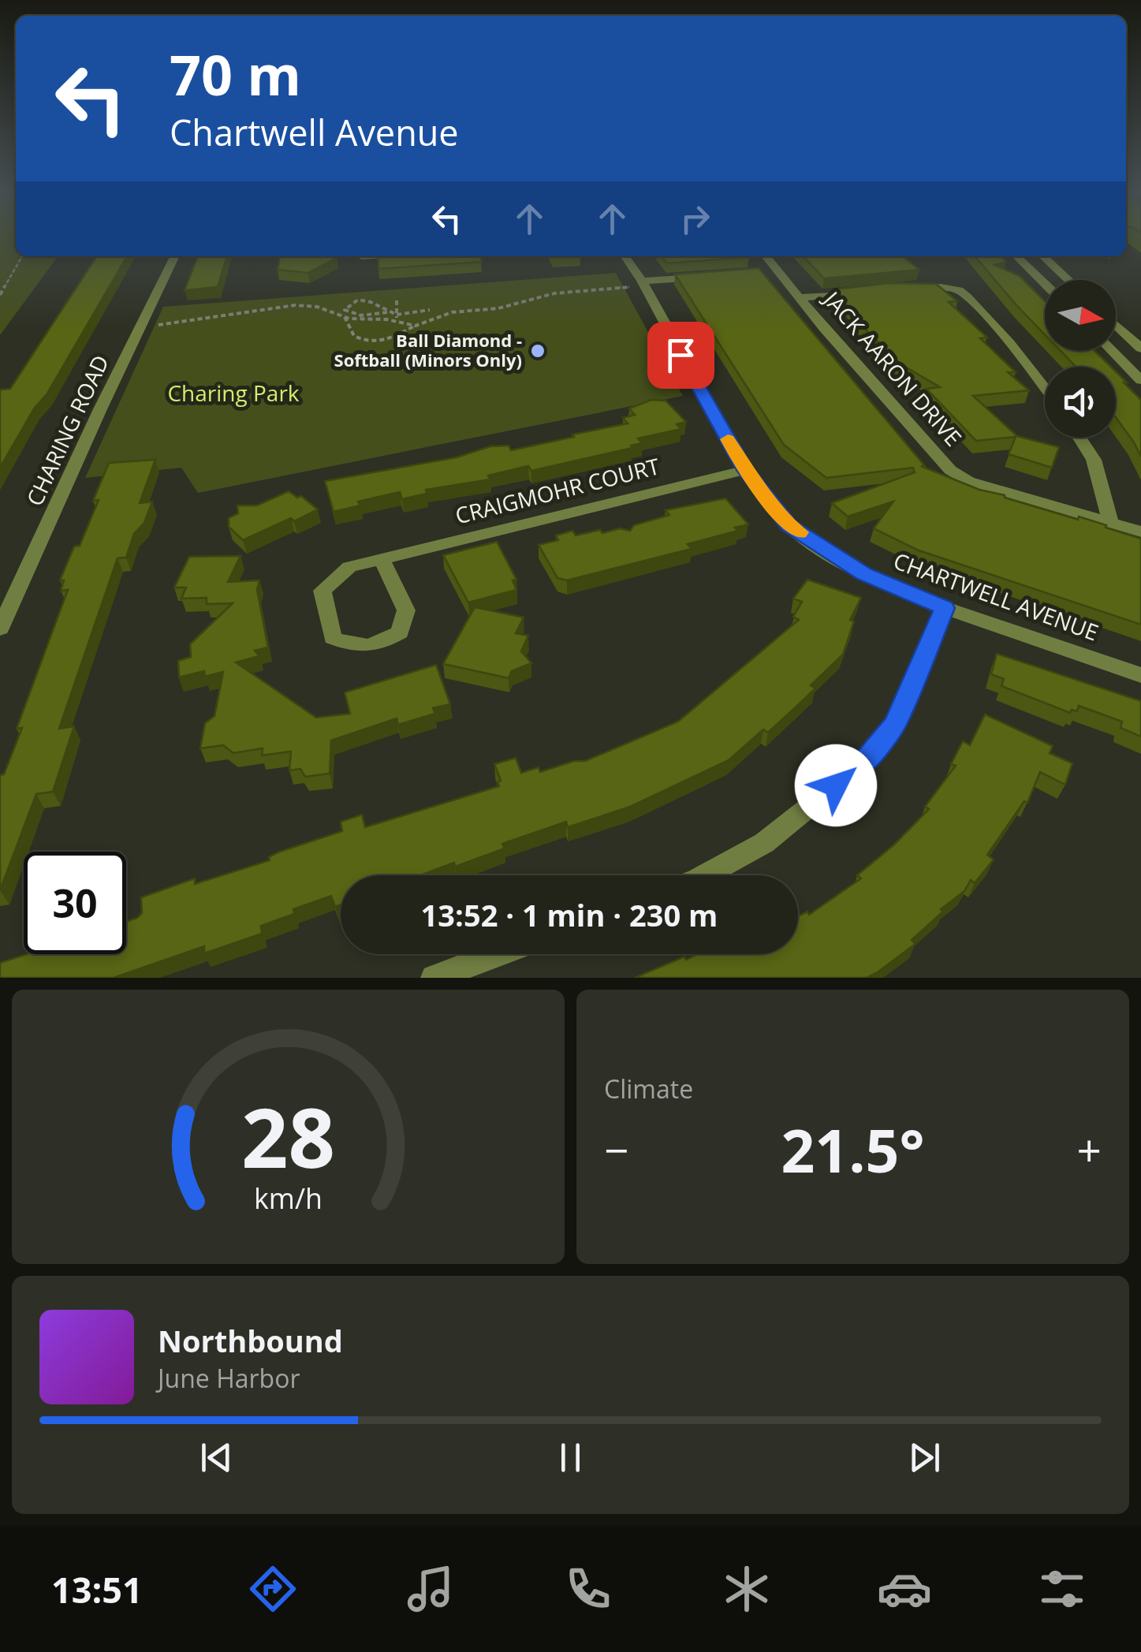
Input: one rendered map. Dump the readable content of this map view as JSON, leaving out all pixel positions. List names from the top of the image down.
{
  "streets": {
    "street": [
      "JACK AARON DRIVE",
      "CHARING ROAD",
      "CRAIGMOHR COURT",
      "CHARTWELL AVENUE"
    ]
  },
  "crossings": [
    ["CRAIGMOHR COURT", "CHARTWELL AVENUE"]
  ],
  "parks": ["Charing Park"],
  "places": ["Ball Diamond - Softball (Minors Only)"],
  "north": "right",
  "page": {
    "turn": ["70 m", "Chartwell Avenue"],
    "limit": "30",
    "trip": "13:52 · 1 min · 230 m",
    "tile": "Climate",
    "heat": ["−", "21.5°", "+"],
    "song": ["Northbound", "June Harbor"],
    "tabs": "13:51",
    "gauge": ["28", "km/h"]
  }
}
